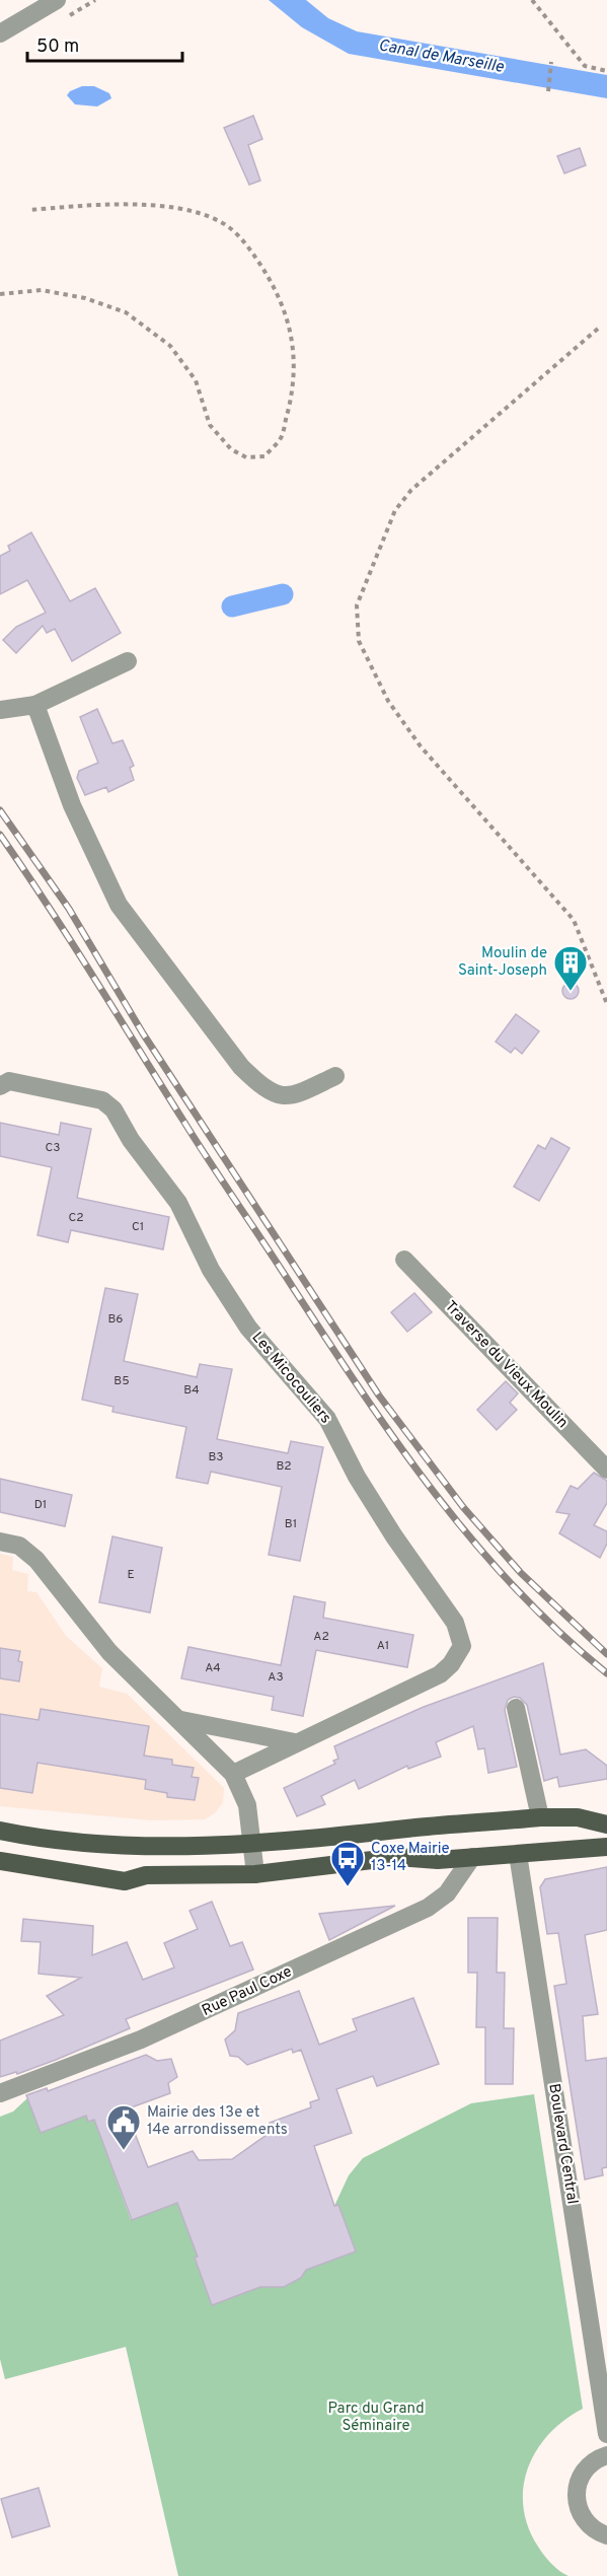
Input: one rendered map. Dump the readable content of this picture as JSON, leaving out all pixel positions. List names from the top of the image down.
{
  "streets": {
    "street": [
      "Traverse du Vieux Moulin",
      "Les Micocouliers",
      "Rue Paul Coxe",
      "Boulevard Central"
    ]
  },
  "water": ["Canal de Marseille"],
  "parks": ["Parc du Grand Séminaire"],
  "places": {
    "building": ["Moulin de Saint-Joseph"],
    "bus stop": ["Coxe Mairie 13-14"],
    "public building": ["Mairie des 13e et 14e arrondissements"]
  },
  "house_numbers": [
    "C3",
    "C2",
    "C1",
    "B6",
    "B5",
    "B4",
    "B3",
    "B2",
    "D1",
    "B1",
    "E",
    "A2",
    "A1",
    "A4",
    "A3"
  ],
  "scale_bar": "50 m"
}
